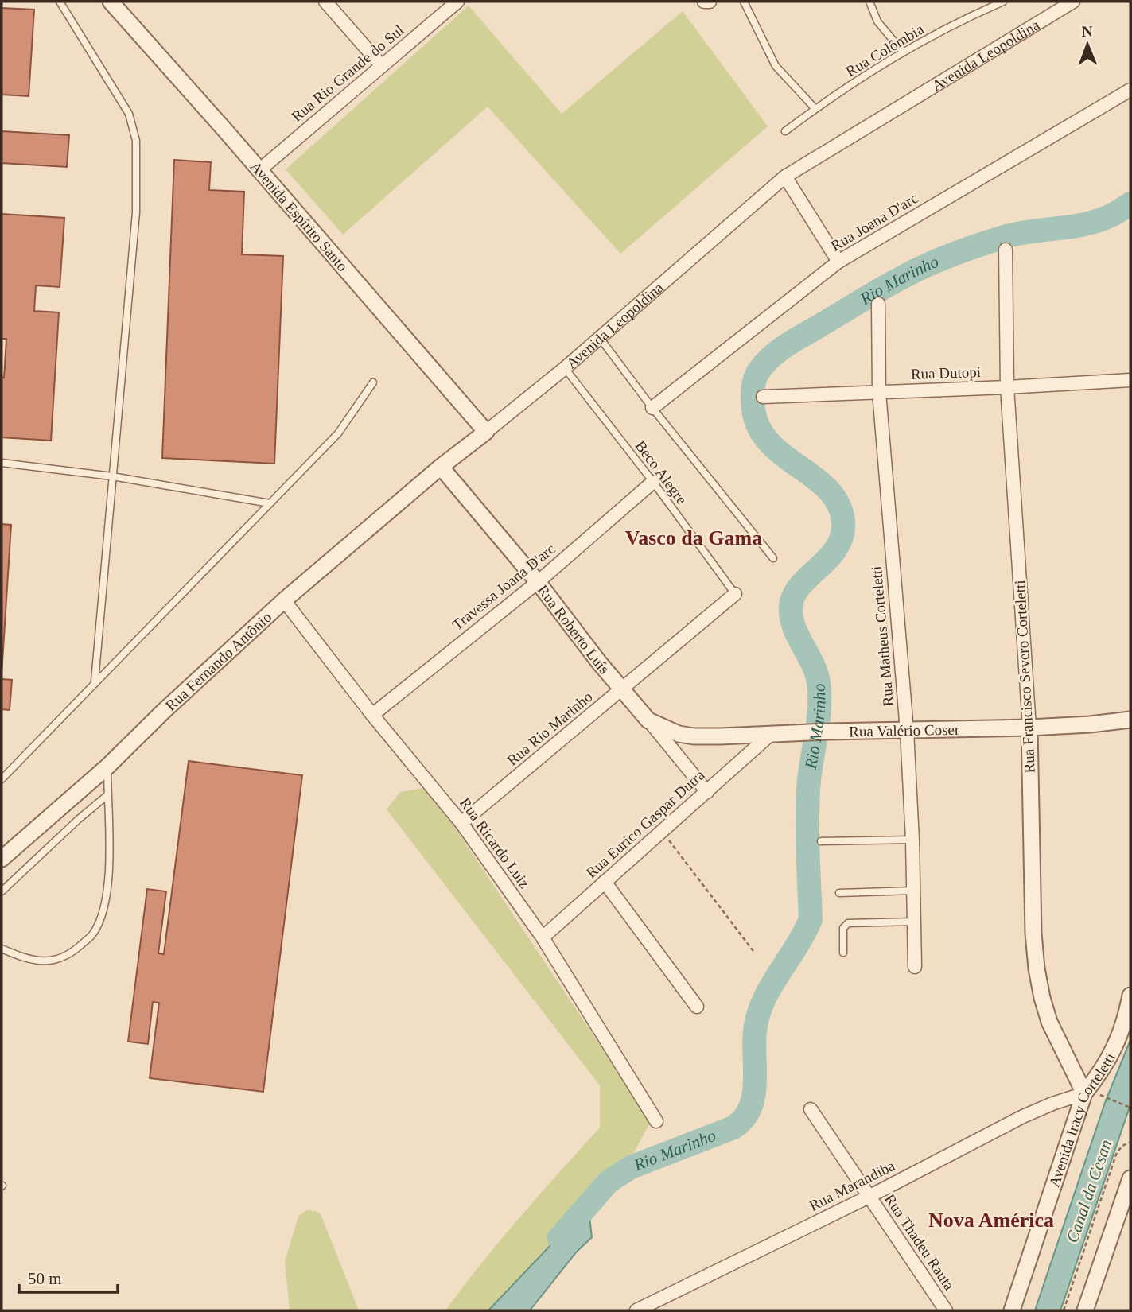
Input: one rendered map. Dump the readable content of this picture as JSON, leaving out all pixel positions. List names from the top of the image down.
{
  "streets": {
    "street": [
      "Avenida Leopoldina",
      "Rua Rio Grande do Sul",
      "Avenida Espírito Santo",
      "Rua Joana D'arc",
      "Rua Dutopi",
      "Travessa Joana D'arc",
      "Rua Roberto Luís",
      "Rua Matheus Corteletti",
      "Rua Fernando Antônio",
      "Rua Francisco Severo Corteletti",
      "Rua Rio Marinho",
      "Rua Valério Coser",
      "Rua Eurico Gaspar Dutra",
      "Rua Ricardo Luiz",
      "Avenida Iracy Corteletti",
      "Rua Marandiba",
      "Rua Thadeu Rauta"
    ],
    "lane": ["Rua Colômbia", "Beco Alegre"]
  },
  "crossings": [
    ["Avenida Leopoldina", "Avenida Espírito Santo"],
    ["Avenida Leopoldina", "Beco Alegre"],
    ["Avenida Leopoldina", "Rua Roberto Luís"],
    ["Avenida Leopoldina", "Rua Fernando Antônio"],
    ["Rua Rio Grande do Sul", "Avenida Espírito Santo"],
    ["Rua Dutopi", "Rua Matheus Corteletti"],
    ["Rua Dutopi", "Rua Francisco Severo Corteletti"],
    ["Beco Alegre", "Travessa Joana D'arc"],
    ["Beco Alegre", "Rua Rio Marinho"],
    ["Travessa Joana D'arc", "Rua Roberto Luís"],
    ["Travessa Joana D'arc", "Rua Ricardo Luiz"],
    ["Rua Roberto Luís", "Rua Fernando Antônio"],
    ["Rua Roberto Luís", "Rua Rio Marinho"],
    ["Rua Roberto Luís", "Rua Valério Coser"],
    ["Rua Roberto Luís", "Rua Eurico Gaspar Dutra"],
    ["Rua Matheus Corteletti", "Rua Valério Coser"],
    ["Rua Fernando Antônio", "Rua Ricardo Luiz"],
    ["Rua Francisco Severo Corteletti", "Rua Valério Coser"],
    ["Rua Francisco Severo Corteletti", "Avenida Iracy Corteletti"],
    ["Rua Francisco Severo Corteletti", "Rua Marandiba"],
    ["Rua Rio Marinho", "Rua Ricardo Luiz"],
    ["Rua Valério Coser", "Rua Eurico Gaspar Dutra"],
    ["Rua Eurico Gaspar Dutra", "Rua Ricardo Luiz"],
    ["Avenida Iracy Corteletti", "Rua Marandiba"],
    ["Rua Marandiba", "Rua Thadeu Rauta"]
  ],
  "districts": ["Vasco da Gama", "Nova América"],
  "water": ["Rio Marinho", "Canal da Cesan"],
  "scale_bar": "50 m",
  "north": "top"
}
